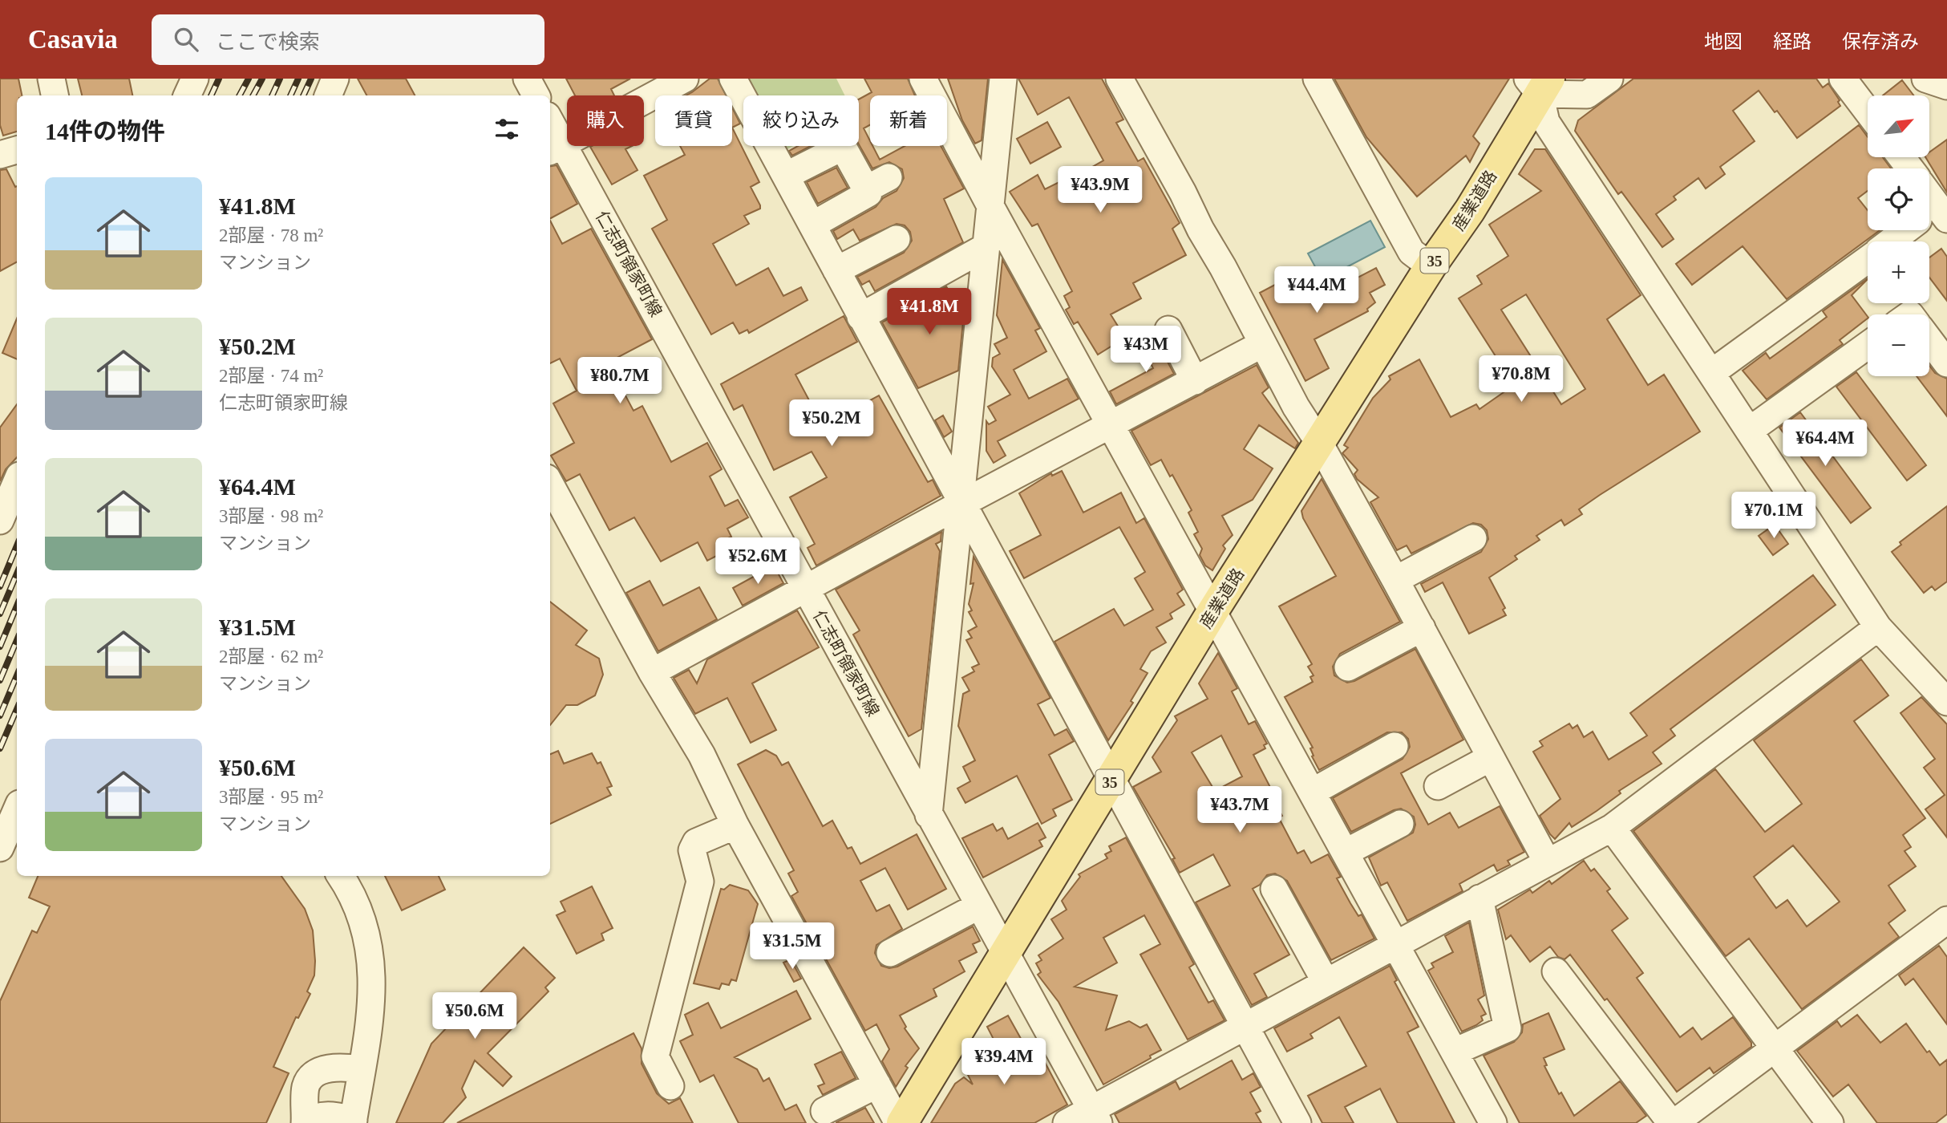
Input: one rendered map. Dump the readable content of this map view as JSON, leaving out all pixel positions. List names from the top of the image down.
{
  "streets": {
    "main road": ["産業道路", "35"],
    "street": ["仁志町領家町線"]
  },
  "crossings": [
    ["産業道路", "仁志町領家町線"]
  ],
  "north": "top right",
  "page": {
    "header": "Casavia",
    "search": "ここで検索",
    "nav": ["地図", "経路", "保存済み"],
    "map_buttons": ["+", "−"],
    "chip": [
      "購入",
      "賃貸",
      "絞り込み",
      "新着"
    ],
    "heading": "14件の物件",
    "list": [
      {
        "name": "¥41.8M",
        "note": "2部屋 · 78 m² · マンション"
      },
      {
        "name": "¥50.2M",
        "note": "2部屋 · 74 m² · 仁志町領家町線"
      },
      {
        "name": "¥64.4M",
        "note": "3部屋 · 98 m² · マンション"
      },
      {
        "name": "¥31.5M",
        "note": "2部屋 · 62 m² · マンション"
      },
      {
        "name": "¥50.6M",
        "note": "3部屋 · 95 m² · マンション"
      }
    ],
    "price": [
      "¥43.9M",
      "¥44.4M",
      "¥41.8M",
      "¥43M",
      "¥70.8M",
      "¥80.7M",
      "¥50.2M",
      "¥64.4M",
      "¥70.1M",
      "¥52.6M",
      "¥43.7M",
      "¥31.5M",
      "¥50.6M",
      "¥39.4M"
    ]
  }
}
